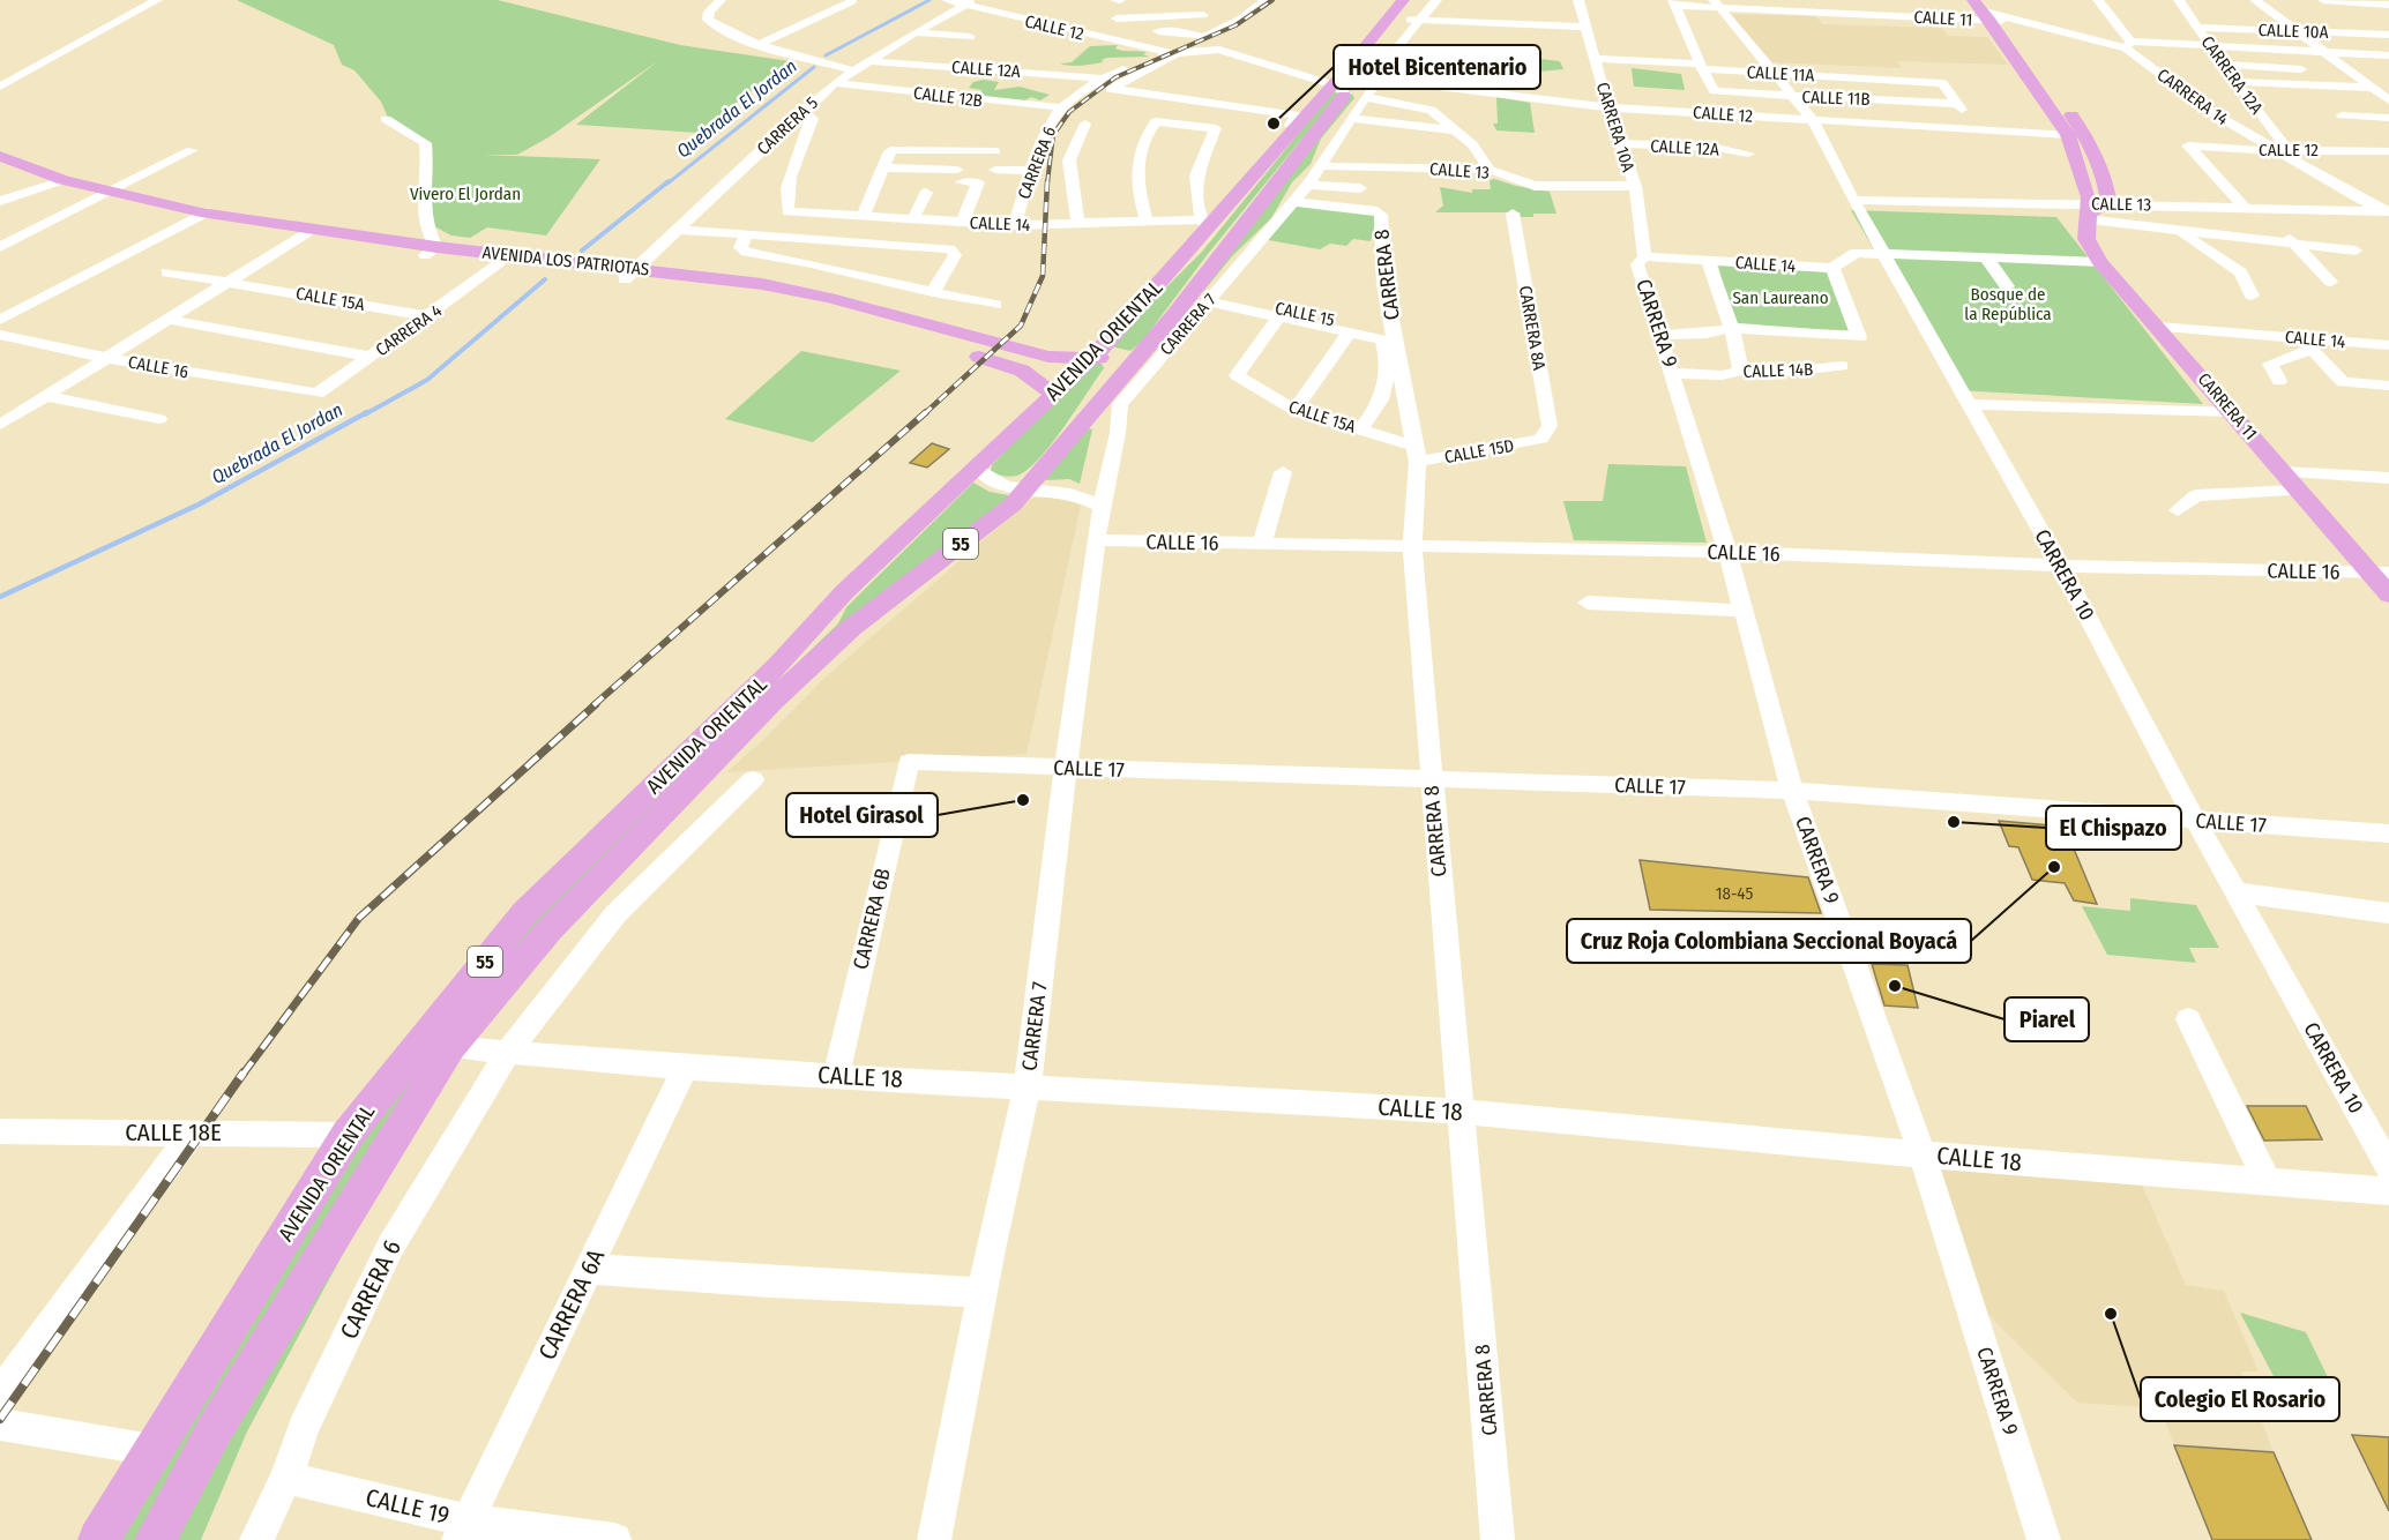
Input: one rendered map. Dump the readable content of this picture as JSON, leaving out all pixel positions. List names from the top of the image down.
{
  "streets": {
    "main road": [
      "AVENIDA LOS PATRIOTAS",
      "AVENIDA ORIENTAL",
      "CARRERA 11",
      "55"
    ],
    "street": [
      "CALLE 11",
      "CALLE 12",
      "CALLE 10A",
      "CALLE 12A",
      "CALLE 11A",
      "CARRERA 12A",
      "CALLE 12B",
      "CARRERA 14",
      "CALLE 11B",
      "CARRERA 5",
      "CARRERA 10A",
      "CARRERA 6",
      "CALLE 13",
      "CALLE 14",
      "CARRERA 8",
      "CALLE 15A",
      "CALLE 15",
      "CARRERA 9",
      "CARRERA 7",
      "CARRERA 8A",
      "CARRERA 4",
      "CALLE 16",
      "CALLE 14B",
      "CALLE 15D",
      "CARRERA 10",
      "CALLE 17",
      "CARRERA 6B",
      "CALLE 18",
      "CALLE 18E",
      "CARRERA 6A",
      "CALLE 19"
    ]
  },
  "crossings": [
    ["CALLE 11", "CARRERA 14"],
    ["CALLE 11", "CARRERA 11"],
    ["CALLE 11", "CARRERA 10"],
    ["CALLE 12", "CARRERA 12A"],
    ["CALLE 12", "CARRERA 14"],
    ["CALLE 12", "CARRERA 5"],
    ["CALLE 12", "CARRERA 10A"],
    ["CALLE 12", "CARRERA 6"],
    ["CALLE 12", "CALLE 13"],
    ["CALLE 12", "AVENIDA ORIENTAL"],
    ["CALLE 12", "CARRERA 11"],
    ["CALLE 12", "CARRERA 10"],
    ["CALLE 10A", "CARRERA 12A"],
    ["CALLE 12A", "CARRERA 5"],
    ["CALLE 12A", "CARRERA 10A"],
    ["CALLE 12A", "CARRERA 6"],
    ["CALLE 11A", "CALLE 11B"],
    ["CALLE 11A", "CARRERA 10A"],
    ["CALLE 11A", "CARRERA 10"],
    ["CARRERA 12A", "CARRERA 14"],
    ["CALLE 12B", "CARRERA 5"],
    ["CALLE 12B", "CARRERA 6"],
    ["CARRERA 14", "CALLE 13"],
    ["CARRERA 14", "CARRERA 11"],
    ["CALLE 11B", "CARRERA 10"],
    ["CARRERA 5", "CALLE 14"],
    ["CARRERA 5", "AVENIDA LOS PATRIOTAS"],
    ["CARRERA 10A", "CALLE 13"],
    ["CARRERA 10A", "CALLE 14"],
    ["CARRERA 10A", "CARRERA 9"],
    ["CARRERA 6", "CALLE 14"],
    ["CARRERA 6", "CALLE 18"],
    ["CARRERA 6", "CALLE 19"],
    ["CALLE 13", "CARRERA 7"],
    ["CALLE 13", "AVENIDA ORIENTAL"],
    ["CALLE 13", "CARRERA 11"],
    ["CALLE 13", "CARRERA 10"],
    ["CALLE 14", "CARRERA 9"],
    ["CALLE 14", "AVENIDA ORIENTAL"],
    ["CALLE 14", "CARRERA 11"],
    ["AVENIDA LOS PATRIOTAS", "CARRERA 7"],
    ["AVENIDA LOS PATRIOTAS", "CARRERA 4"],
    ["AVENIDA LOS PATRIOTAS", "AVENIDA ORIENTAL"],
    ["CARRERA 8", "CALLE 15A"],
    ["CARRERA 8", "CALLE 15"],
    ["CARRERA 8", "CARRERA 7"],
    ["CARRERA 8", "CALLE 16"],
    ["CARRERA 8", "CALLE 15D"],
    ["CARRERA 8", "CALLE 17"],
    ["CARRERA 8", "CALLE 18"],
    ["CALLE 15A", "CALLE 15"],
    ["CALLE 15A", "CARRERA 4"],
    ["CALLE 15A", "CALLE 15D"],
    ["CALLE 15", "CARRERA 7"],
    ["CARRERA 9", "CALLE 16"],
    ["CARRERA 9", "CALLE 14B"],
    ["CARRERA 9", "CALLE 17"],
    ["CARRERA 9", "CALLE 18"],
    ["CARRERA 7", "AVENIDA ORIENTAL"],
    ["CARRERA 7", "CALLE 16"],
    ["CARRERA 7", "CALLE 17"],
    ["CARRERA 7", "CALLE 18"],
    ["CARRERA 8A", "CALLE 15D"],
    ["CARRERA 4", "CALLE 16"],
    ["AVENIDA ORIENTAL", "CALLE 18"],
    ["AVENIDA ORIENTAL", "CALLE 18E"],
    ["CALLE 16", "CARRERA 11"],
    ["CALLE 16", "CARRERA 10"],
    ["CARRERA 10", "CALLE 17"],
    ["CALLE 17", "CARRERA 6B"],
    ["CARRERA 6B", "CALLE 18"],
    ["CALLE 18", "CARRERA 6A"],
    ["CARRERA 6A", "CALLE 19"]
  ],
  "water": ["Quebrada El Jordan"],
  "parks": ["Vivero El Jordan", "Bosque de la República", "San Laureano"],
  "places": [
    "Hotel Bicentenario",
    "Hotel Girasol",
    "El Chispazo",
    "Cruz Roja Colombiana Seccional Boyacá",
    "Piarel",
    "Colegio El Rosario"
  ],
  "house_numbers": ["18-45"]
}
